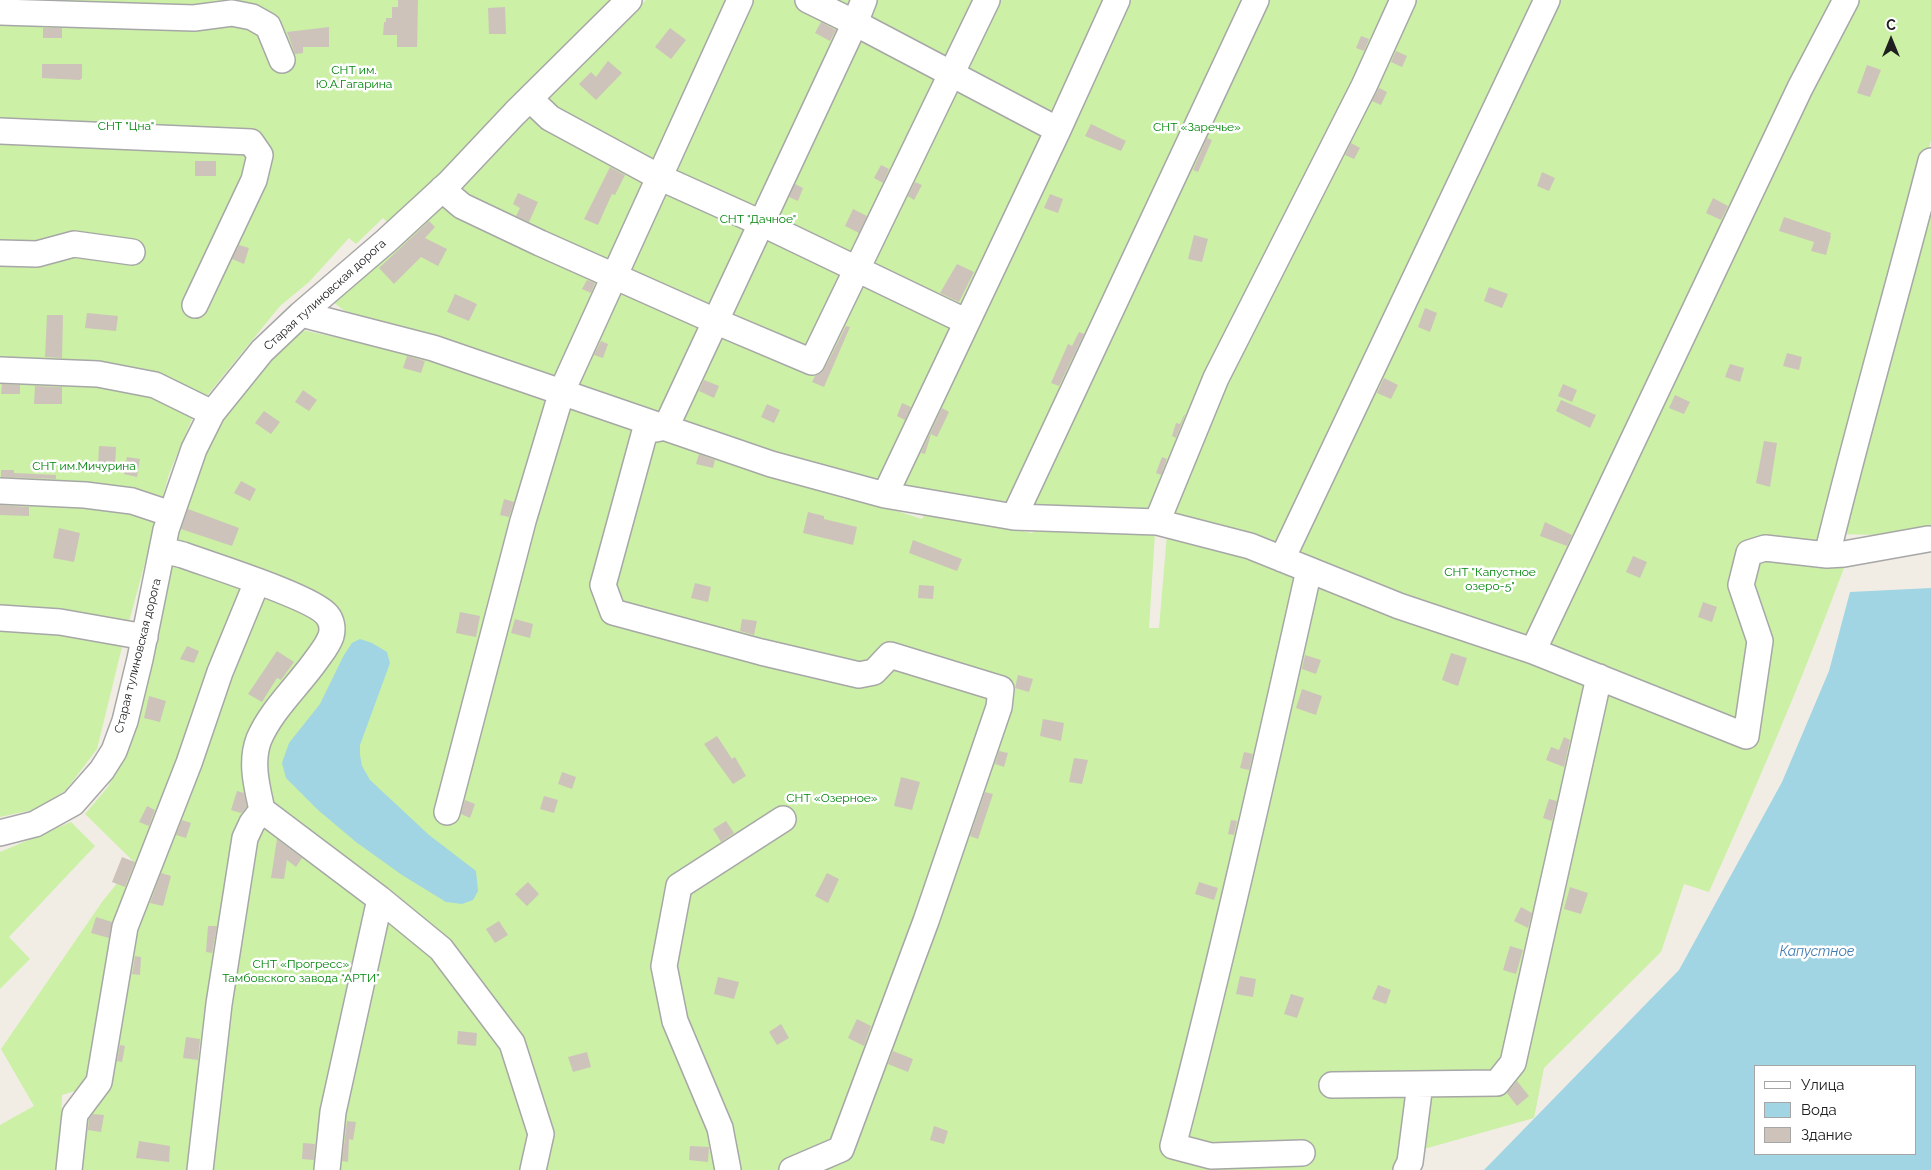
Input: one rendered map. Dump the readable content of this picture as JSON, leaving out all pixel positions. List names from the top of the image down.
{
  "streets": {
    "street": ["Старая тулиновская дорога"]
  },
  "water": ["Капустное"],
  "parks": [
    "СНТ им. Ю.А.Гагарина",
    "СНТ \"Цна\"",
    "СНТ «Заречье»",
    "СНТ \"Дачное\"",
    "СНТ им.Мичурина",
    "СНТ \"Капустное озеро-5\"",
    "СНТ «Озерное»",
    "СНТ «Прогресс» Тамбовского завода “АРТИ”"
  ],
  "legend": ["Улица", "Вода", "Здание"],
  "north": "top"
}
